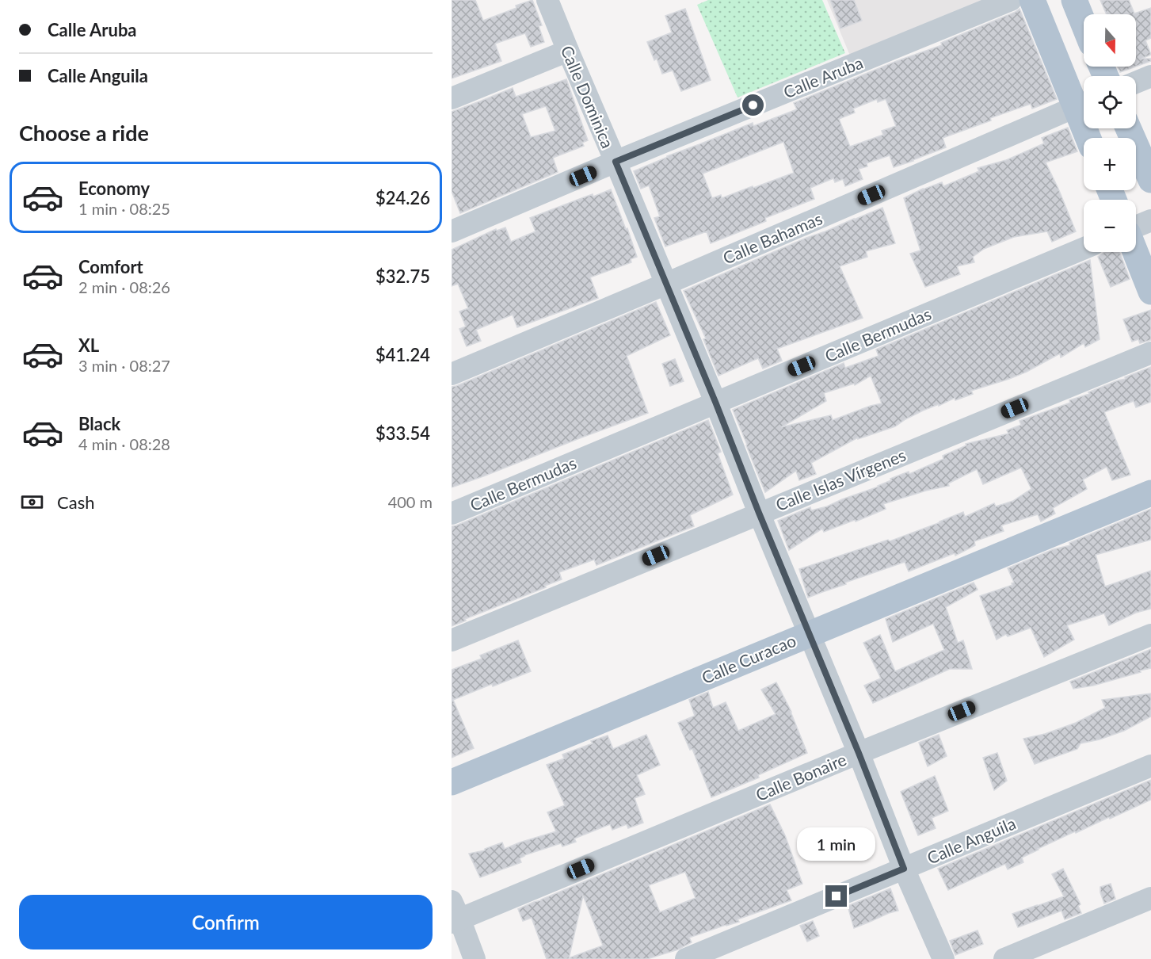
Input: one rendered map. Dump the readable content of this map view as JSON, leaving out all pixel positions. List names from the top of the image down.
{
  "streets": {
    "main road": ["Calle Curacao"],
    "street": [
      "Calle Aruba",
      "Calle Dominica",
      "Calle Bahamas",
      "Calle Bermudas",
      "Calle Islas Vírgenes",
      "Calle Bonaire",
      "Calle Anguila"
    ]
  },
  "crossings": [
    ["Calle Aruba", "Calle Dominica"],
    ["Calle Dominica", "Calle Bahamas"],
    ["Calle Dominica", "Calle Bermudas"],
    ["Calle Dominica", "Calle Islas Vírgenes"],
    ["Calle Dominica", "Calle Curacao"],
    ["Calle Dominica", "Calle Bonaire"],
    ["Calle Dominica", "Calle Anguila"]
  ],
  "north": "bottom",
  "page": {
    "banner": ["Calle Aruba", "Calle Anguila"],
    "map_buttons": ["+", "−"],
    "heading": "Choose a ride",
    "list": [
      {
        "name": "Economy",
        "note": "1 min · 08:25",
        "value": "$24.26"
      },
      {
        "name": "Comfort",
        "note": "2 min · 08:26",
        "value": "$32.75"
      },
      {
        "name": "XL",
        "note": "3 min · 08:27",
        "value": "$41.24"
      },
      {
        "name": "Black",
        "note": "4 min · 08:28",
        "value": "$33.54"
      }
    ],
    "pay": ["Cash", "400 m"],
    "bubble": "1 min",
    "buttons": "Confirm"
  }
}
